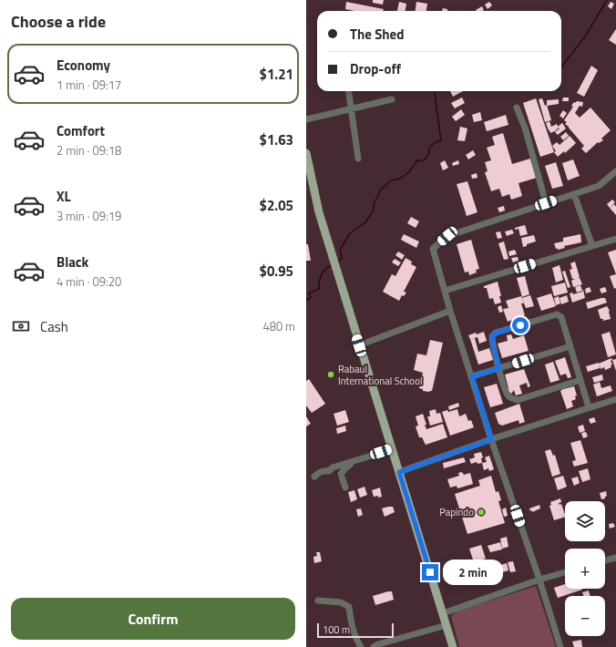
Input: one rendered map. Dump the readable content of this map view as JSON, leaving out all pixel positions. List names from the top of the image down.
{
  "places": ["Rabaul International School", "Papindo"],
  "scale_bar": "100 m",
  "page": {
    "heading": "Choose a ride",
    "banner": ["The Shed", "Drop-off"],
    "list": [
      {
        "name": "Economy",
        "note": "1 min · 09:17",
        "value": "$1.21"
      },
      {
        "name": "Comfort",
        "note": "2 min · 09:18",
        "value": "$1.63"
      },
      {
        "name": "XL",
        "note": "3 min · 09:19",
        "value": "$2.05"
      },
      {
        "name": "Black",
        "note": "4 min · 09:20",
        "value": "$0.95"
      }
    ],
    "pay": ["Cash", "480 m"],
    "map_buttons": ["+", "−"],
    "bubble": "2 min",
    "buttons": "Confirm",
    "scale": "100 m"
  }
}
